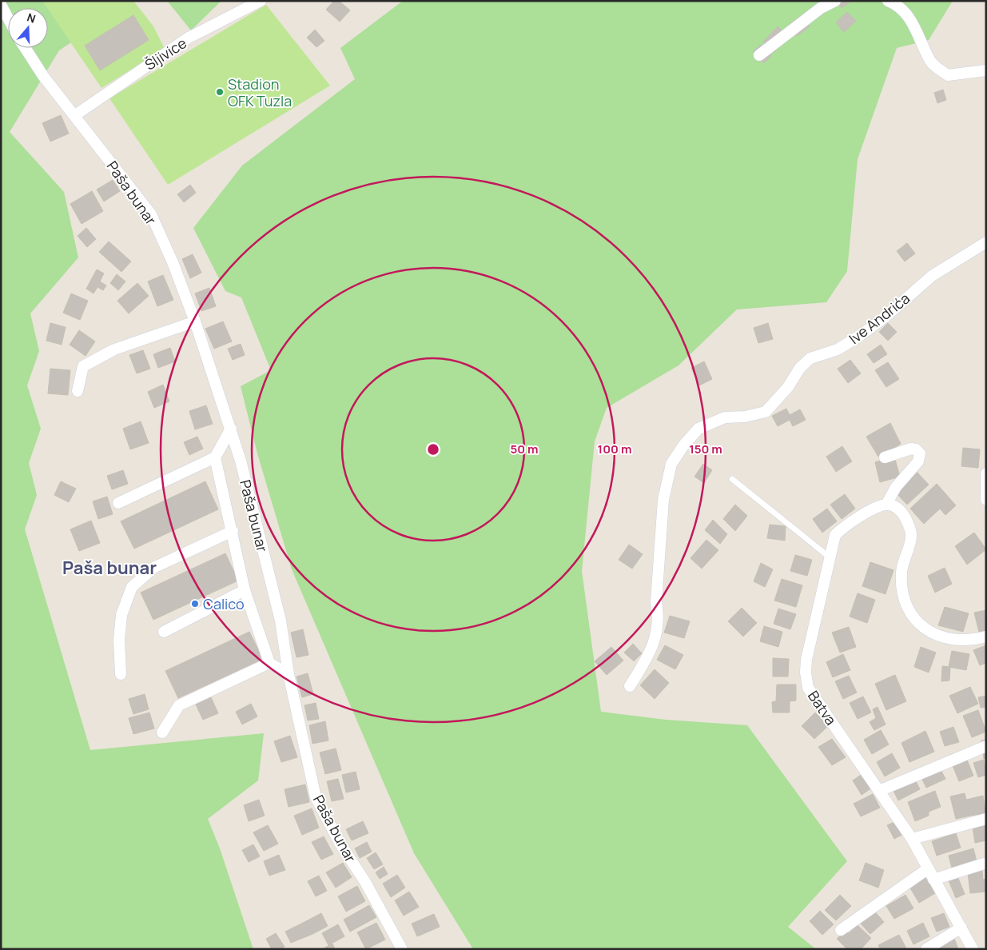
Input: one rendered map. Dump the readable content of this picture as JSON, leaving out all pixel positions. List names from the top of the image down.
{
  "streets": {
    "street": [
      "Šljivice",
      "Paša bunar",
      "Ive Andrića",
      "Batva"
    ]
  },
  "crossings": [
    ["Šljivice", "Paša bunar"]
  ],
  "districts": ["Paša bunar"],
  "places": ["Stadion OFK Tuzla", "Calico"],
  "north": "top",
  "rings": ["50 m", "100 m", "150 m"]
}
